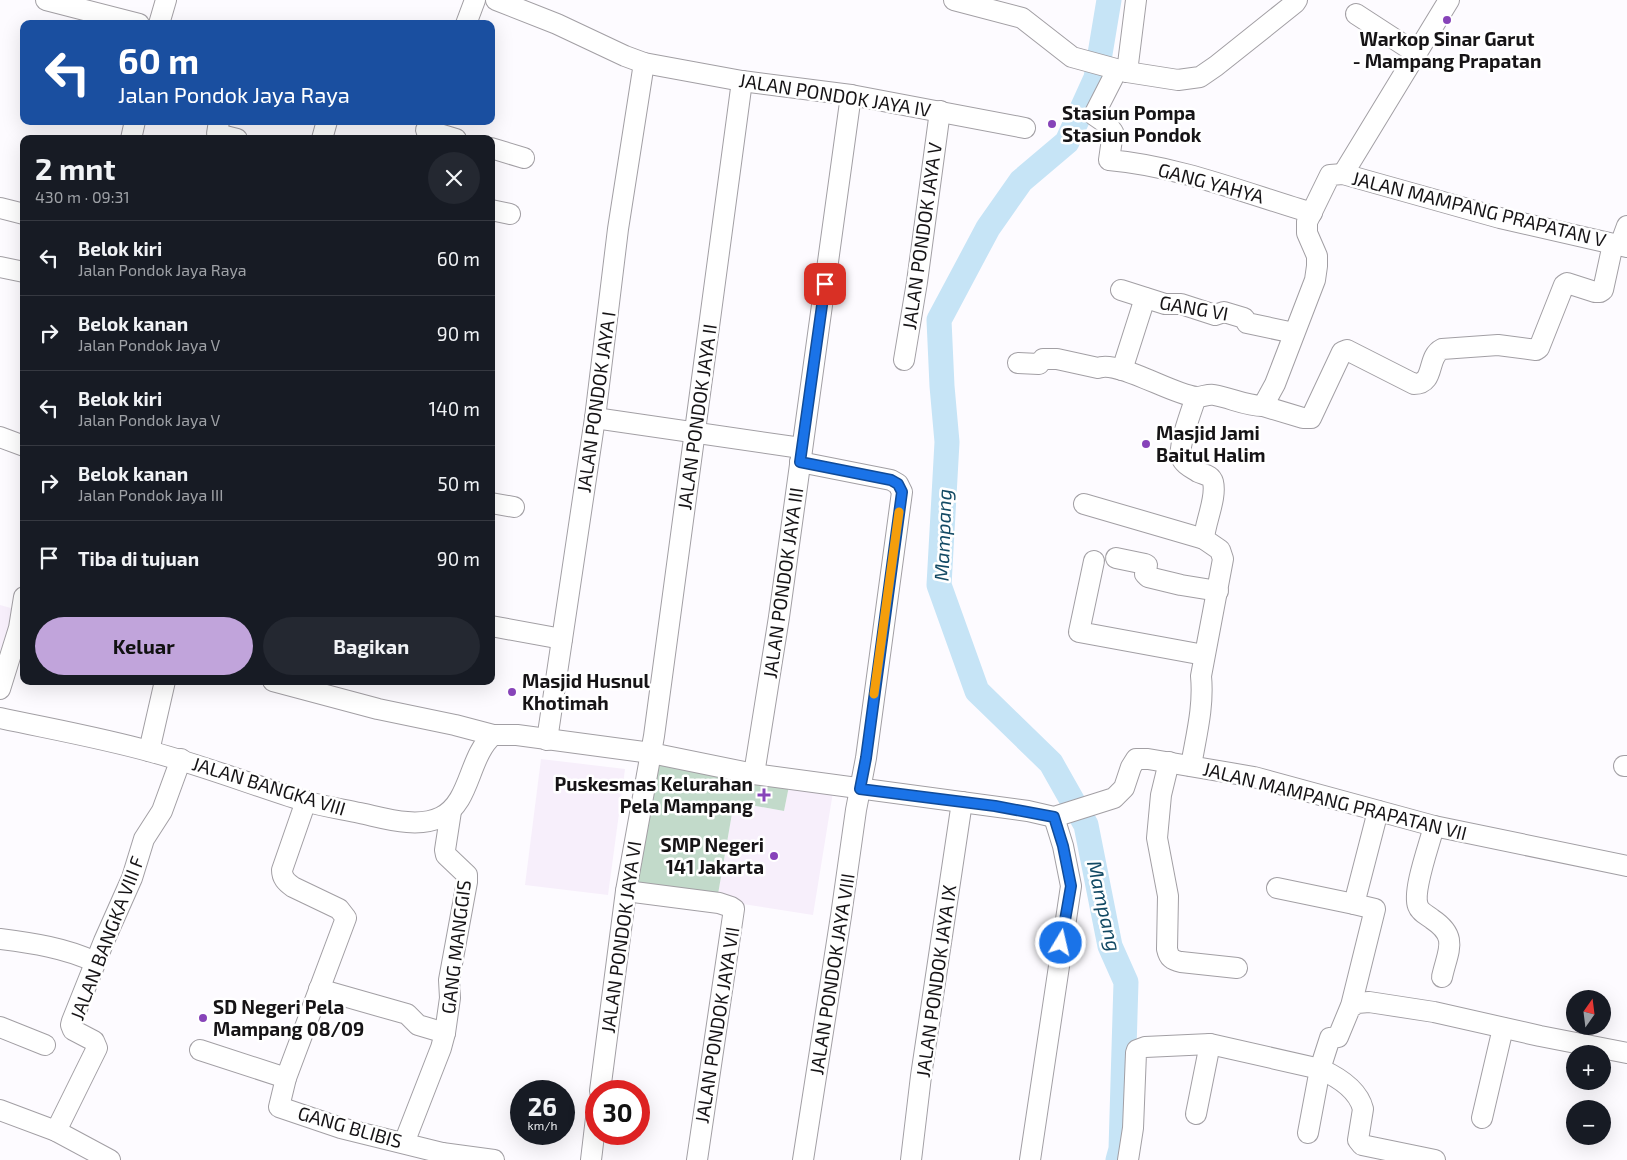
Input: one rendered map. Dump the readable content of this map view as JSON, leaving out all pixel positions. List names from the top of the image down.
{
  "streets": {
    "street": [
      "JALAN PONDOK JAYA IV",
      "GANG YAHYA",
      "JALAN MAMPANG PRAPATAN V",
      "JALAN PONDOK JAYA V",
      "GANG VI",
      "JALAN PONDOK JAYA I",
      "JALAN PONDOK JAYA II",
      "JALAN PONDOK JAYA III",
      "JALAN BANGKA VIII",
      "JALAN MAMPANG PRAPATAN VII",
      "JALAN PONDOK JAYA VI",
      "JALAN BANGKA VIII F",
      "GANG MANGGIS",
      "JALAN PONDOK JAYA VIII",
      "JALAN PONDOK JAYA IX",
      "JALAN PONDOK JAYA VII",
      "GANG BLIBIS"
    ]
  },
  "crossings": [
    ["JALAN PONDOK JAYA IV", "JALAN PONDOK JAYA V"],
    ["JALAN PONDOK JAYA IV", "JALAN PONDOK JAYA I"],
    ["JALAN PONDOK JAYA IV", "JALAN PONDOK JAYA II"],
    ["JALAN PONDOK JAYA IV", "JALAN PONDOK JAYA III"],
    ["GANG YAHYA", "JALAN MAMPANG PRAPATAN V"],
    ["JALAN MAMPANG PRAPATAN V", "GANG VI"],
    ["JALAN PONDOK JAYA II", "JALAN PONDOK JAYA VI"],
    ["JALAN BANGKA VIII", "JALAN BANGKA VIII F"],
    ["JALAN BANGKA VIII", "GANG MANGGIS"],
    ["JALAN PONDOK JAYA VI", "JALAN PONDOK JAYA VII"],
    ["GANG MANGGIS", "GANG BLIBIS"]
  ],
  "water": ["Mampang"],
  "places": {
    "other": [
      "Warkop Sinar Garut - Mampang Prapatan",
      "Stasiun Pompa Stasiun Pondok",
      "Masjid Jami Baitul Halim",
      "Masjid Husnul Khotimah",
      "SMP Negeri 141 Jakarta",
      "SD Negeri Pela Mampang 08/09"
    ],
    "health": ["Puskesmas Kelurahan Pela Mampang"]
  },
  "north": "top",
  "page": {
    "turn": ["60 m", "Jalan Pondok Jaya Raya"],
    "heading": ["2 mnt", "430 m · 09:31"],
    "list": [
      {
        "name": "Belok kiri",
        "note": "Jalan Pondok Jaya Raya",
        "value": "60 m"
      },
      {
        "name": "Belok kanan",
        "note": "Jalan Pondok Jaya V",
        "value": "90 m"
      },
      {
        "name": "Belok kiri",
        "note": "Jalan Pondok Jaya V",
        "value": "140 m"
      },
      {
        "name": "Belok kanan",
        "note": "Jalan Pondok Jaya III",
        "value": "50 m"
      },
      {
        "name": "Tiba di tujuan",
        "value": "90 m"
      }
    ],
    "buttons": ["Keluar", "Bagikan"],
    "map_buttons": ["+", "−"],
    "speed": "26 km/h",
    "limit": "30"
  }
}
